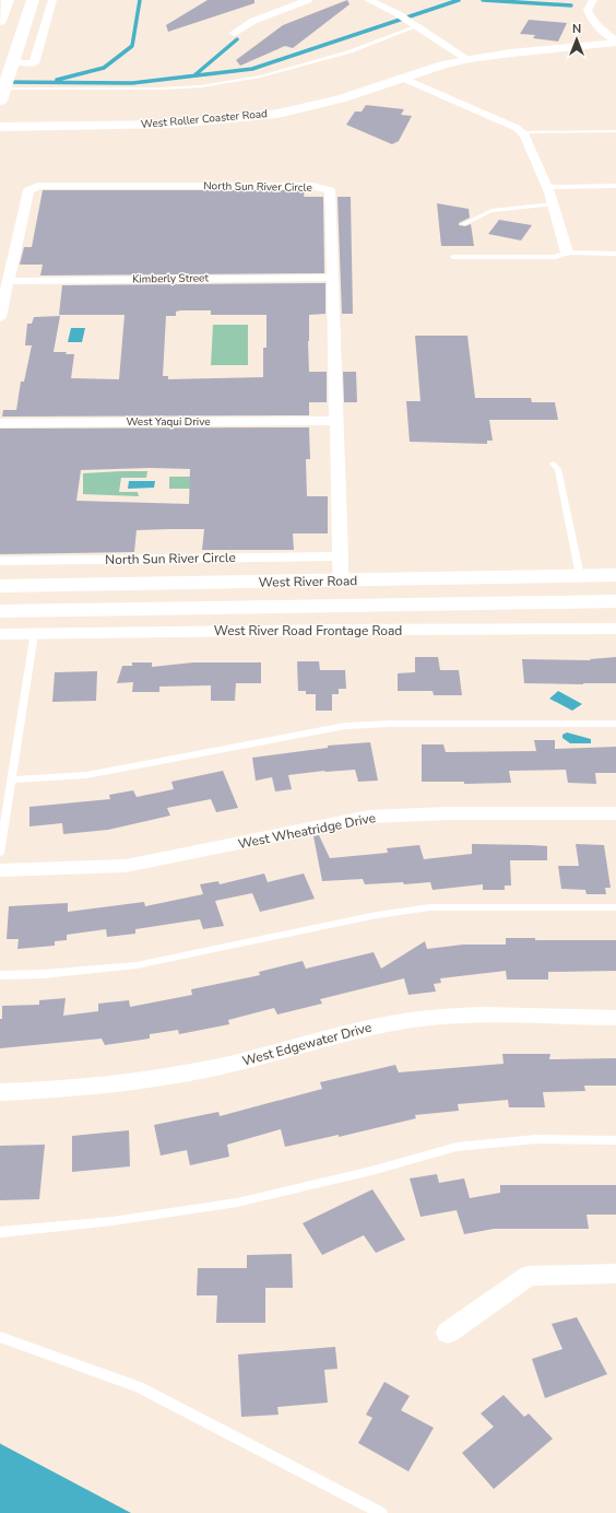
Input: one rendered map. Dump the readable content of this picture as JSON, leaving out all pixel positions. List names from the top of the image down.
{
  "streets": {
    "main road": ["West River Road"],
    "street": [
      "West Roller Coaster Road",
      "North Sun River Circle",
      "Kimberly Street",
      "West Yaqui Drive",
      "West River Road Frontage Road",
      "West Wheatridge Drive",
      "West Edgewater Drive"
    ]
  },
  "crossings": [
    ["North Sun River Circle", "Kimberly Street"],
    ["North Sun River Circle", "West Yaqui Drive"],
    ["North Sun River Circle", "West River Road"]
  ],
  "north": "top"
}
